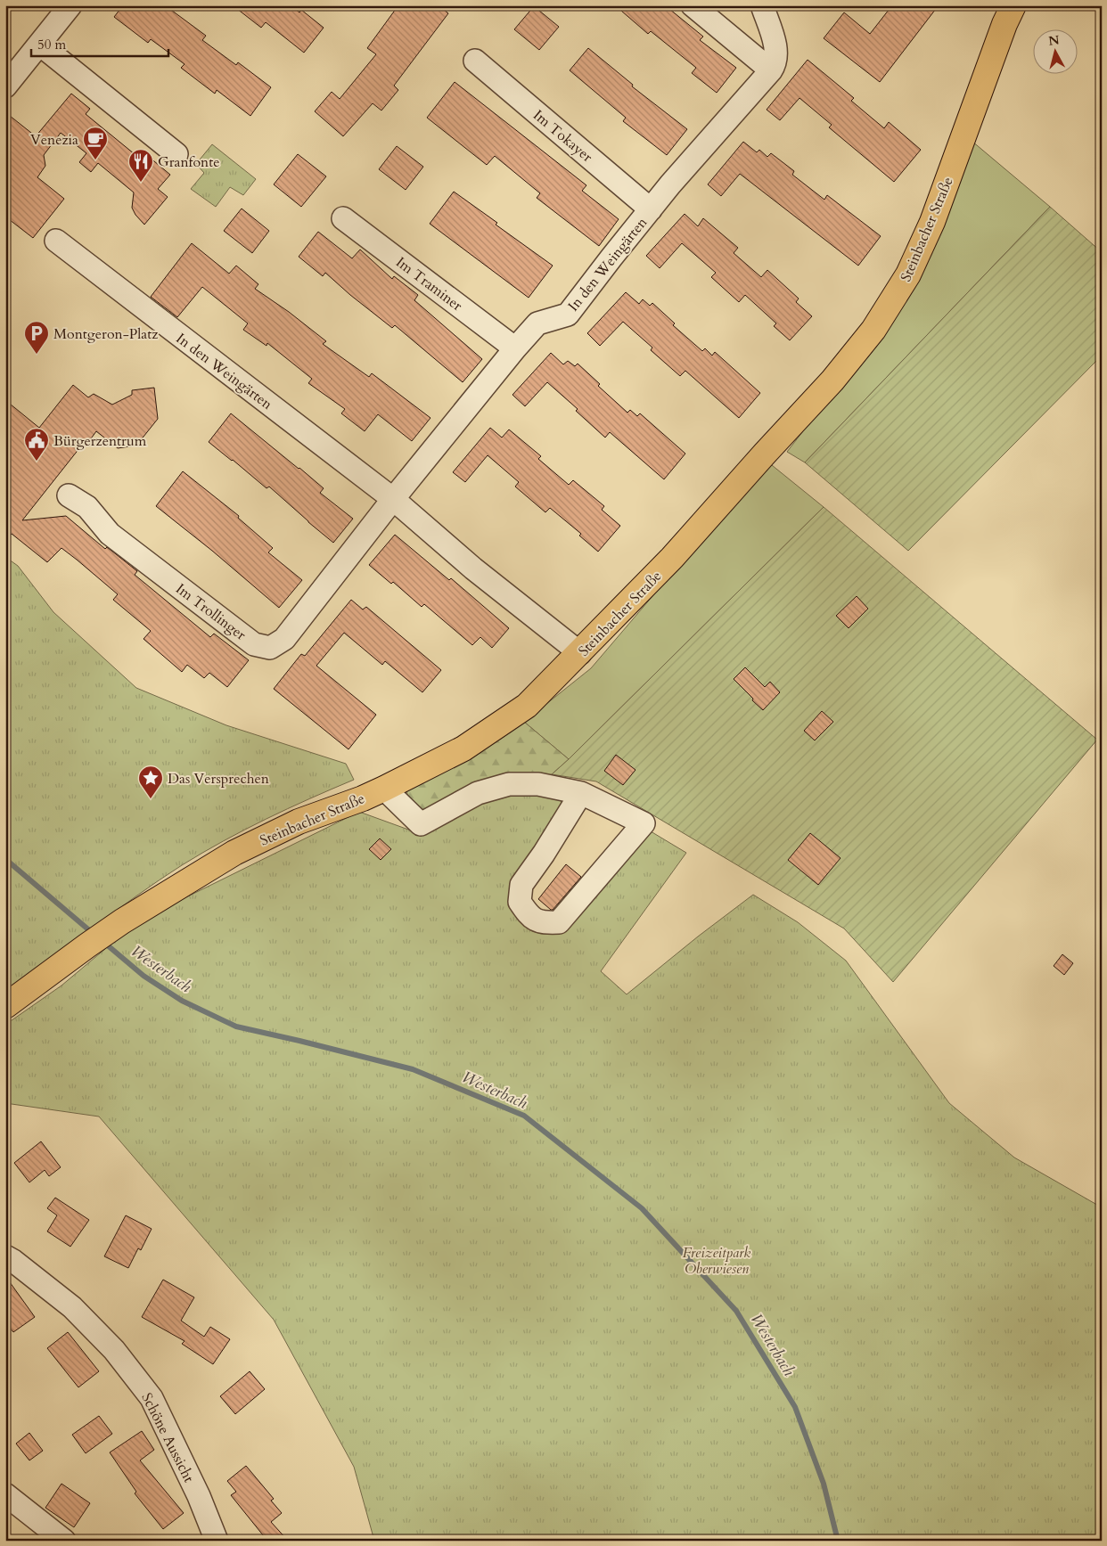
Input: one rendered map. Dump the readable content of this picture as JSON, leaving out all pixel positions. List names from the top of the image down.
{
  "streets": {
    "main road": ["Steinbacher Straße"],
    "street": [
      "Im Tokayer",
      "In den Weingärten",
      "Im Traminer",
      "Im Trollinger",
      "Schöne Aussicht"
    ]
  },
  "crossings": [
    ["Im Tokayer", "In den Weingärten"],
    ["Steinbacher Straße", "In den Weingärten"],
    ["In den Weingärten", "Im Traminer"],
    ["In den Weingärten", "Im Trollinger"]
  ],
  "water": ["Westerbach"],
  "parks": ["Freizeitpark Oberwiesen"],
  "places": {
    "cafe": ["Venezia"],
    "restaurant": ["Granfonte"],
    "parking": ["Montgeron-Platz"],
    "public building": ["Bürgerzentrum"],
    "place": ["Das Versprechen"]
  },
  "scale_bar": "50 m",
  "north": "top"
}
